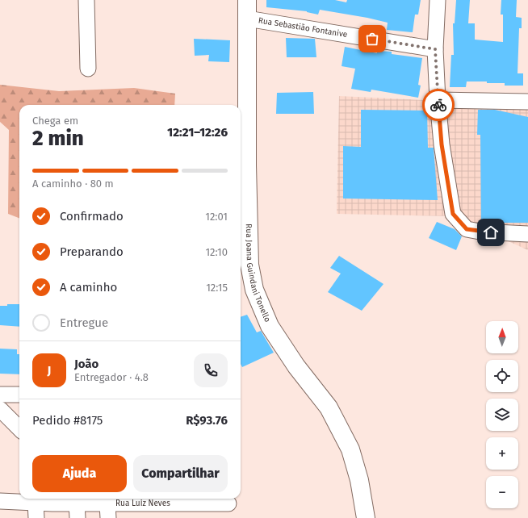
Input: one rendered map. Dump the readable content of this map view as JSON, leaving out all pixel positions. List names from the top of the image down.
{
  "streets": {
    "main road": ["Rua Joana Guindani Tonello"],
    "street": ["Rua Sebastião Fontanive", "Rua Luiz Neves"]
  },
  "crossings": [
    ["Rua Sebastião Fontanive", "Rua Joana Guindani Tonello"]
  ],
  "north": "top",
  "page": {
    "heading": ["2 min", "Chega em", "12:21–12:26"],
    "panel": [
      "João",
      "Entregador · 4.8",
      "Pedido #8175",
      "R$93.76"
    ],
    "bar": "A caminho · 80 m",
    "list": [
      ["Confirmado", "12:01"],
      ["Preparando", "12:10"],
      ["A caminho", "12:15"],
      "Entregue"
    ],
    "map_buttons": ["+", "−"],
    "round": "J",
    "buttons": ["Ajuda", "Compartilhar"]
  }
}
